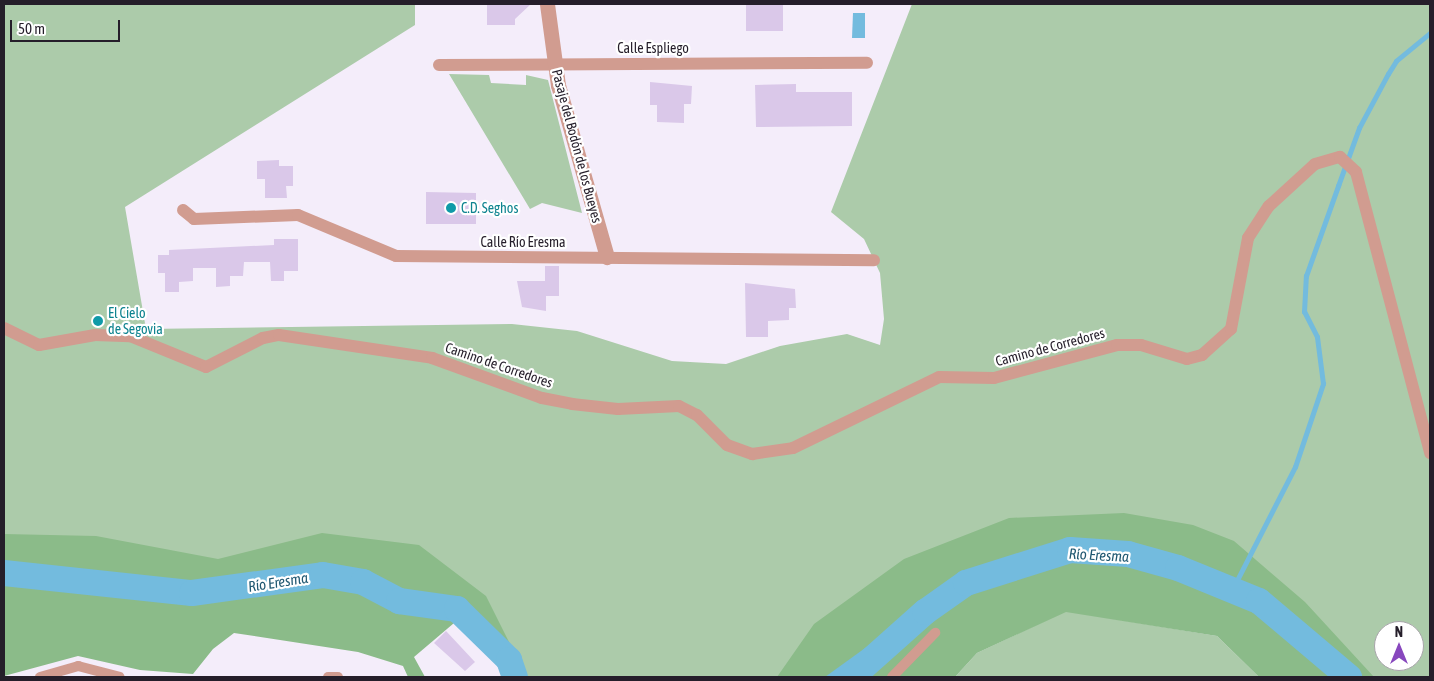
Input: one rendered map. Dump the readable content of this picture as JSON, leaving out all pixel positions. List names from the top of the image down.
{
  "streets": {
    "street": [
      "Calle Espliego",
      "Pasaje del Bodón de los Bueyes",
      "Calle Río Eresma",
      "Camino de Corredores"
    ]
  },
  "crossings": [
    ["Calle Espliego", "Pasaje del Bodón de los Bueyes"],
    ["Pasaje del Bodón de los Bueyes", "Calle Río Eresma"]
  ],
  "water": ["Río Eresma"],
  "places": ["C.D. Seghos", "El Cielo de Segovia"],
  "scale_bar": "50 m",
  "north": "top"
}
